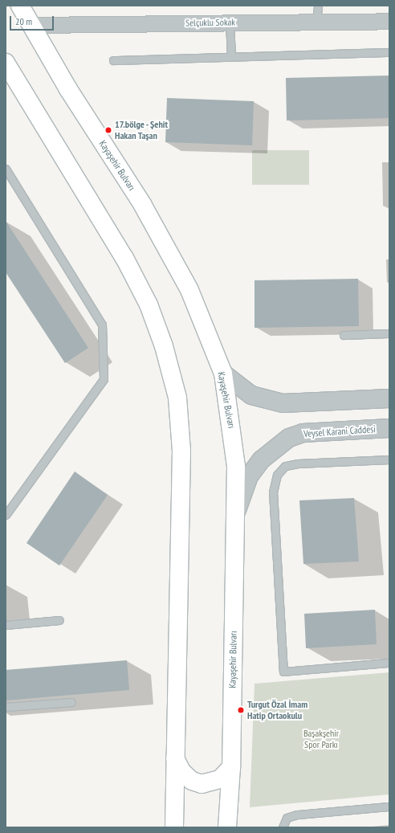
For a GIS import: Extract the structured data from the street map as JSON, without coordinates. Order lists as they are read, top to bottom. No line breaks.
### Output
{"streets":{"main road":["Kayaşehir Bulvarı"],"street":["Selçuklu Sokak","Veysel Karani Caddesi"]},"crossings":[["Selçuklu Sokak","Kayaşehir Bulvarı"],["Kayaşehir Bulvarı","Veysel Karani Caddesi"]],"parks":["Başakşehir Spor Parkı"],"places":["17.bölge - Şehit Hakan Taşan","Turgut Özal İmam Hatip Ortaokulu"],"scale_bar":"20 m"}
